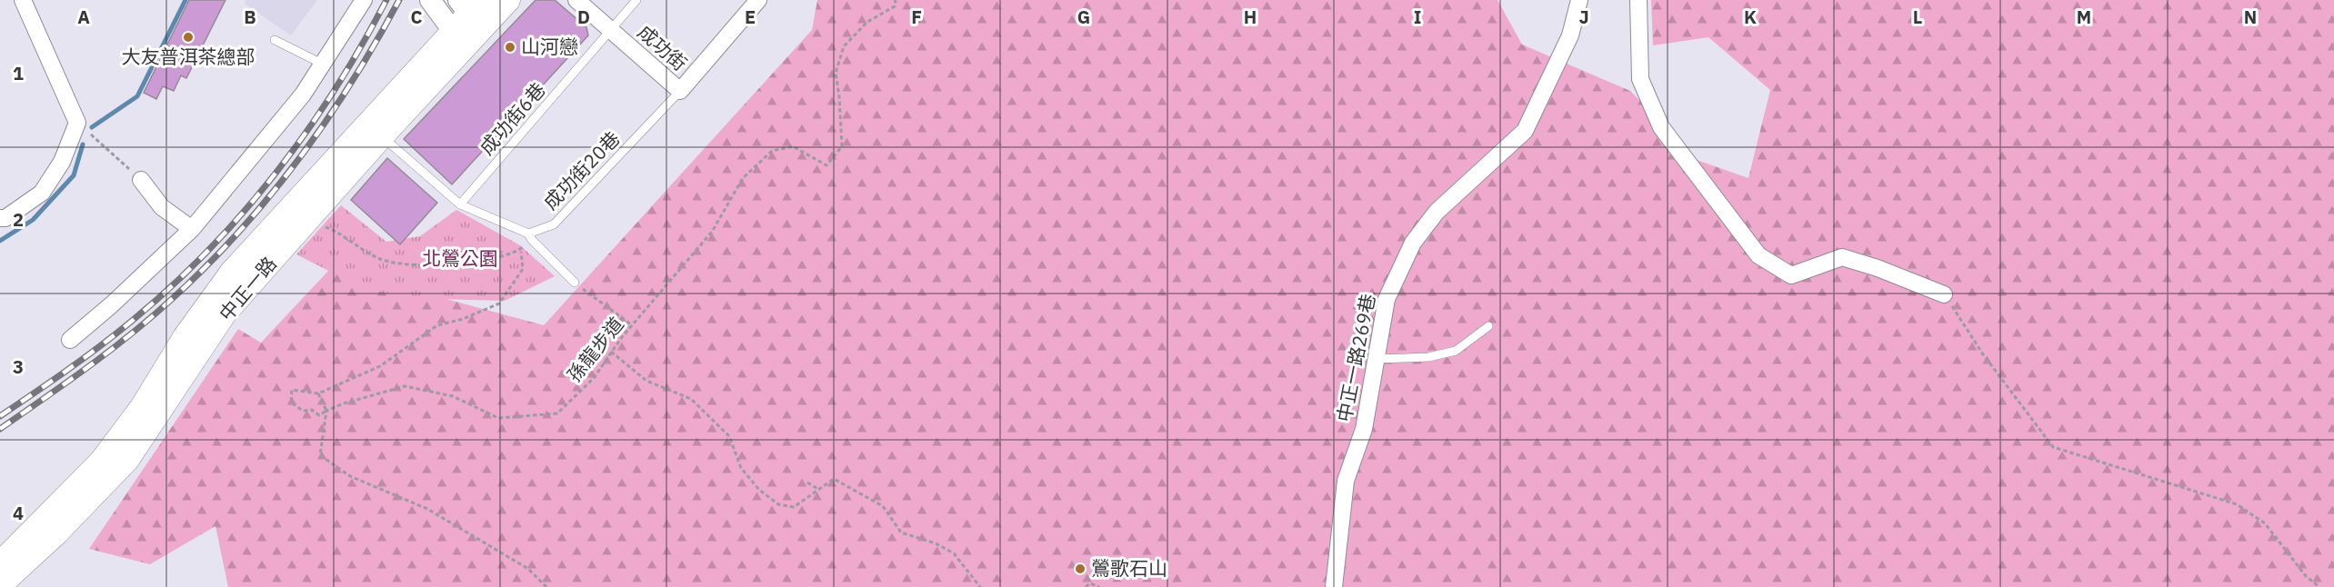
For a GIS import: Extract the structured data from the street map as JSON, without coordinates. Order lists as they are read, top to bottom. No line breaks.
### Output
{"streets":{"main road":["中正一路"],"street":["成功街","中正一路269巷"],"lane":["成功街6巷","成功街20巷"],"path":["孫龍步道"]},"crossings":[["成功街","成功街6巷"],["成功街","成功街20巷"]],"parks":["北鶯公園"],"places":["大友普洱茶總部","山河戀","鶯歌石山"],"grid":{"columns":["A","B","C","D","E","F","G","H","I","J","K","L","M","N"],"rows":["1","2","3","4"]}}
